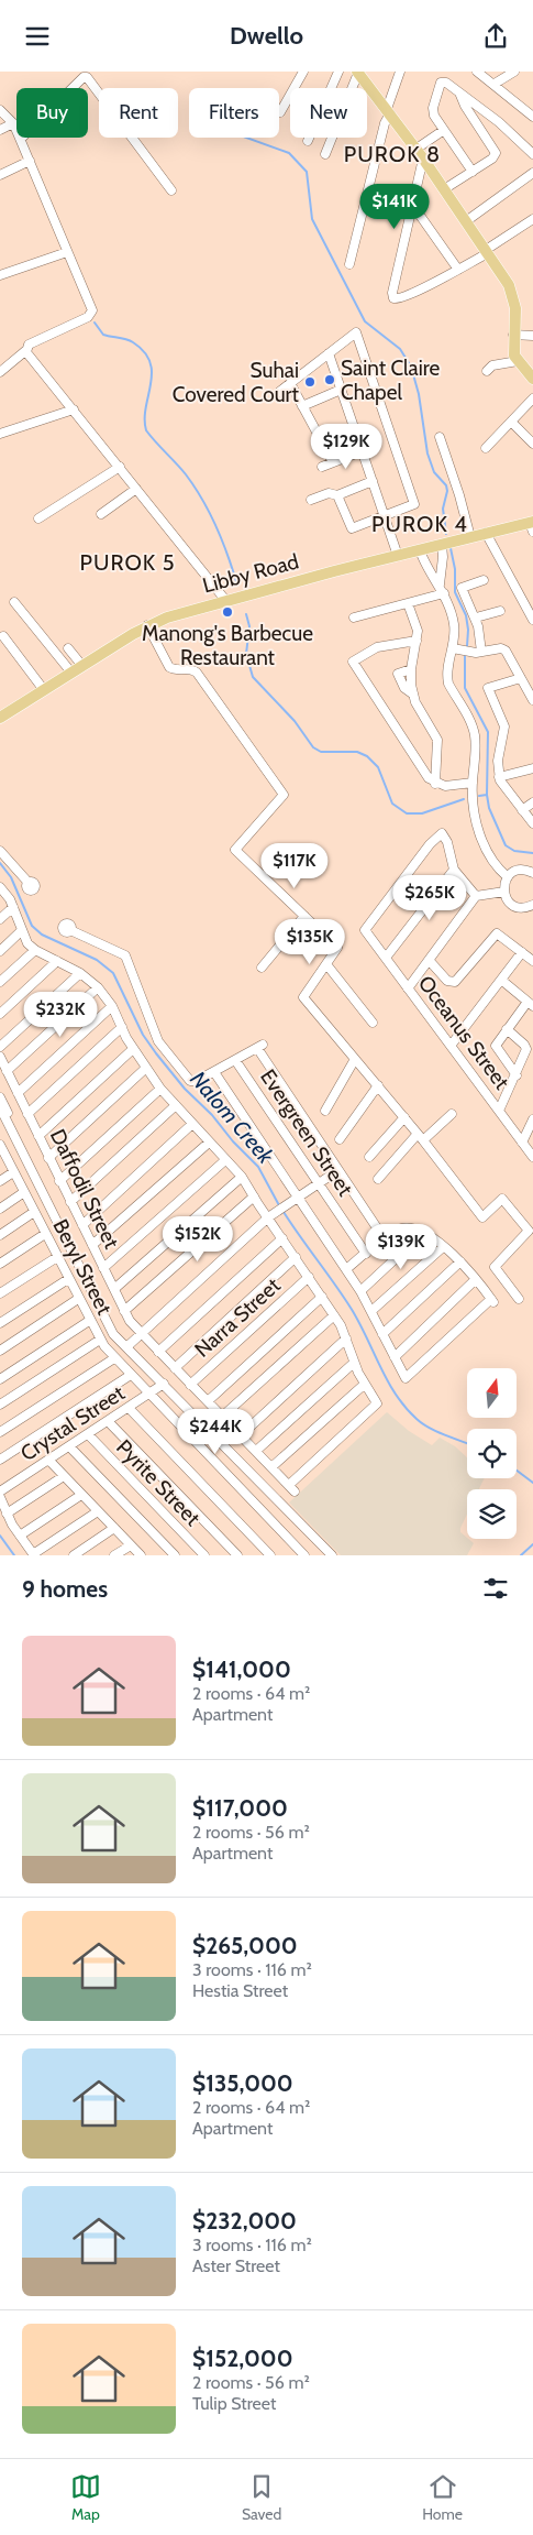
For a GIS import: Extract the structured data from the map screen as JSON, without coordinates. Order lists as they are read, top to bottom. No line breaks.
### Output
{"streets":{"main road":["Libby Road"],"street":["Oceanus Street","Evergreen Street","Daffodil Street","Beryl Street","Narra Street","Crystal Street","Pyrite Street"]},"crossings":[["Daffodil Street","Narra Street"],["Beryl Street","Crystal Street"],["Crystal Street","Pyrite Street"]],"districts":["PUROK 8","PUROK 4","PUROK 5"],"water":["Nalom Creek"],"places":["Saint Claire Chapel","Suhai Covered Court","Manong's Barbecue Restaurant"],"north":"top","page":{"header":"Dwello","chip":["Buy","Rent","Filters","New"],"price":["$141K","$129K","$117K","$265K","$135K","$232K","$152K","$139K","$244K"],"heading":"9 homes","list":[{"name":"$141,000","note":"2 rooms · 64 m² · Apartment"},{"name":"$117,000","note":"2 rooms · 56 m² · Apartment"},{"name":"$265,000","note":"3 rooms · 116 m² · Hestia Street"},{"name":"$135,000","note":"2 rooms · 64 m² · Apartment"},{"name":"$232,000","note":"3 rooms · 116 m² · Aster Street"},{"name":"$152,000","note":"2 rooms · 56 m² · Tulip Street"}],"tabs":["Map","Saved","Home"]}}
